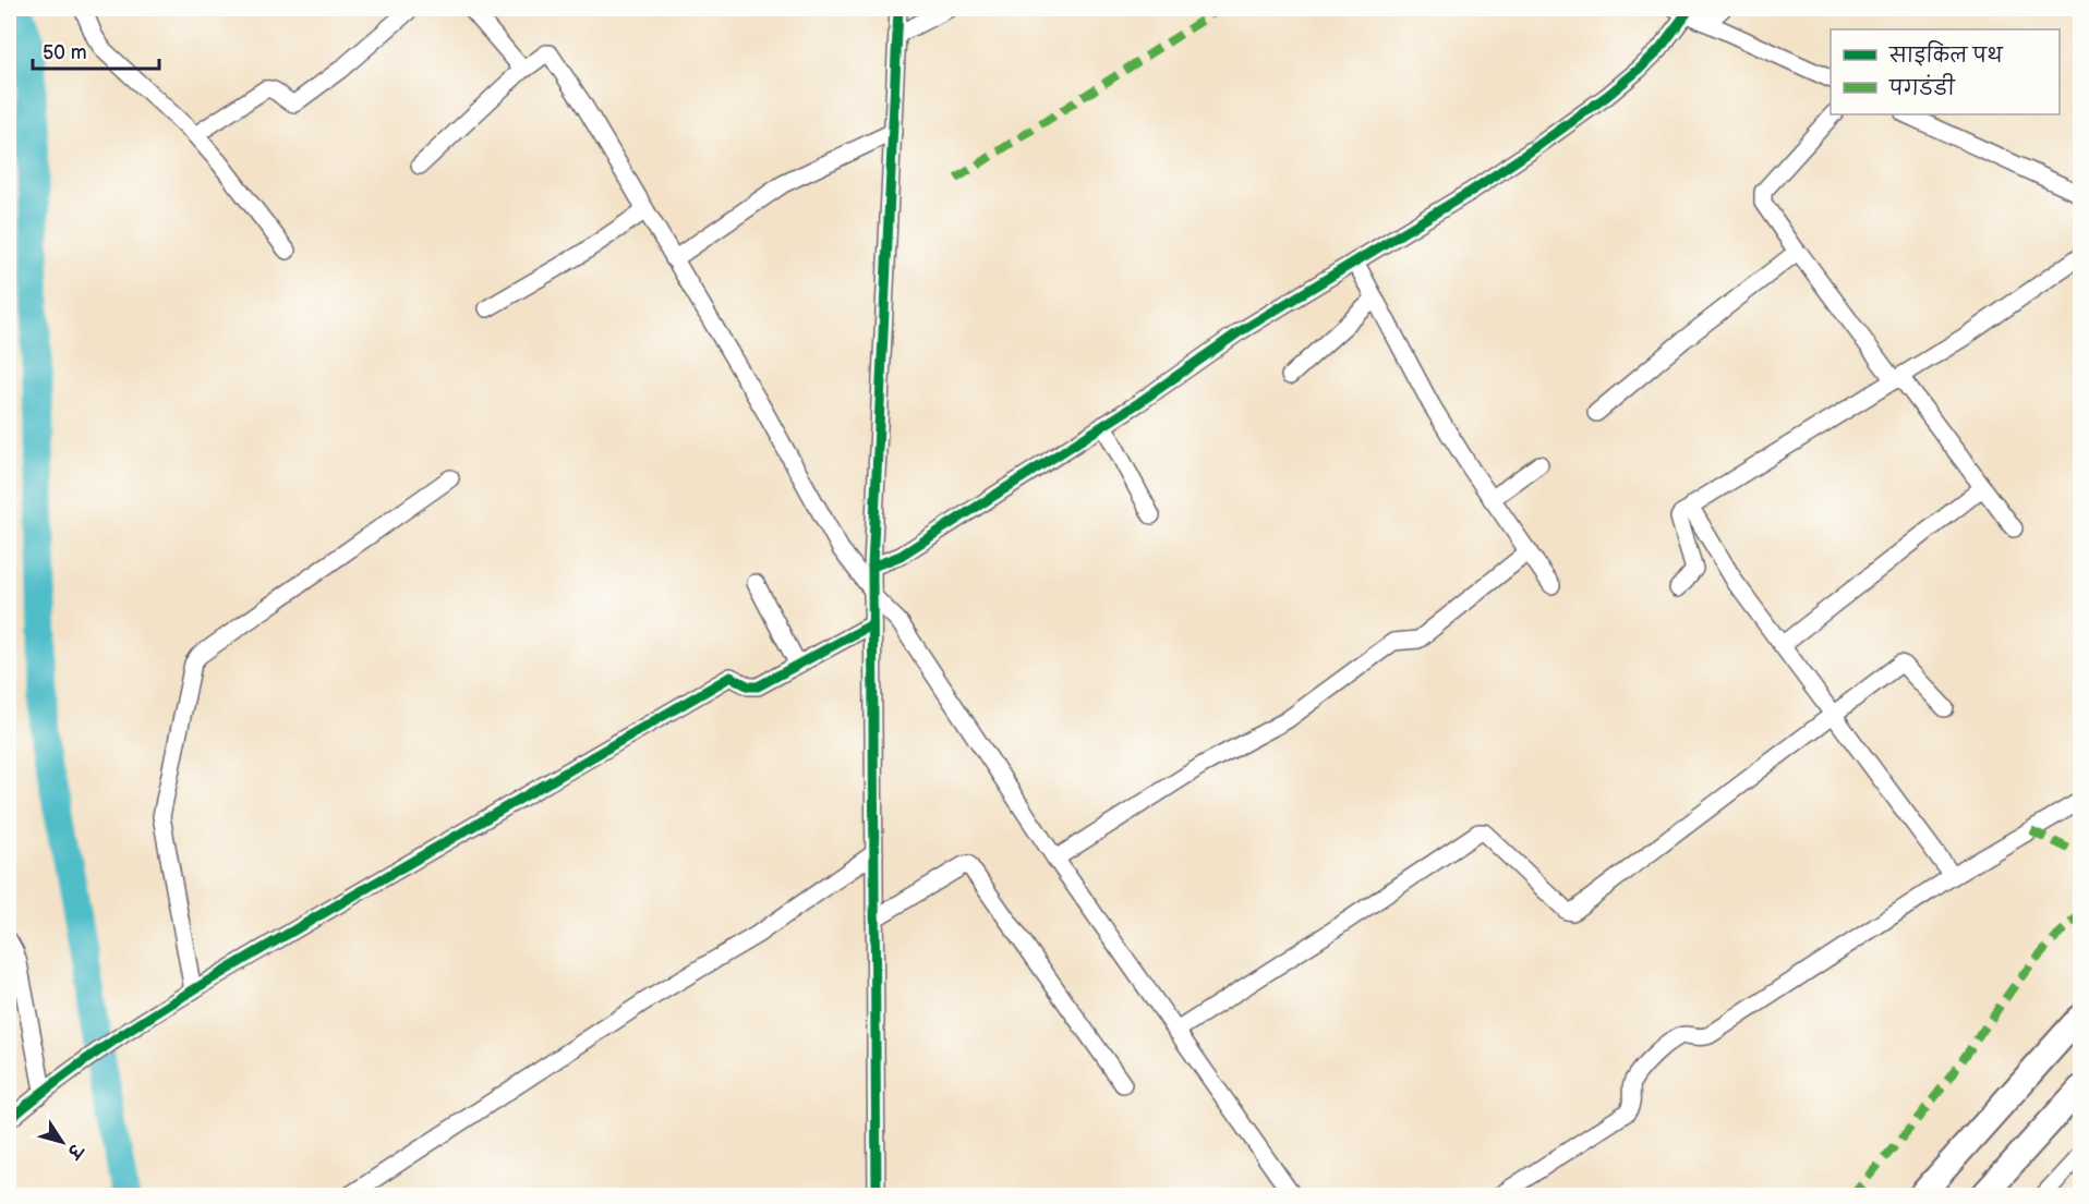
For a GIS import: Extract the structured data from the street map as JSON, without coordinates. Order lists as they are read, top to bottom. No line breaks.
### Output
{"legend":["साइकिल पथ","पगडंडी"],"scale_bar":"50 m","north":"bottom right"}
